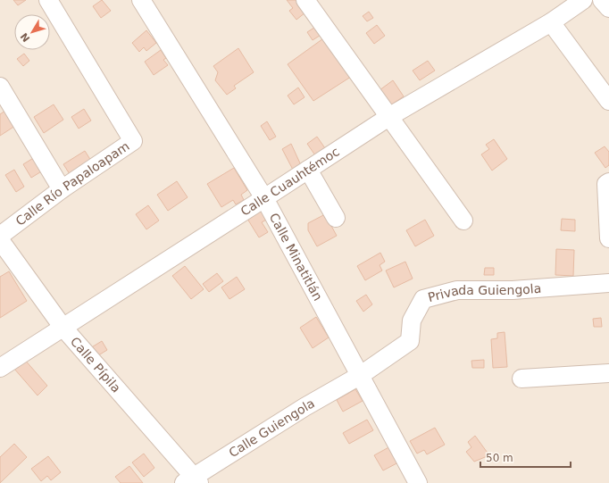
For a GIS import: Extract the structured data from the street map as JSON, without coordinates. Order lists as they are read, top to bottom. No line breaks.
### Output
{"streets":{"street":["Calle Cuauhtémoc","Calle Río Papaloapam","Calle Minatitlán","Privada Guiengola","Calle Pípila","Calle Guiengola"]},"crossings":[["Calle Cuauhtémoc","Calle Minatitlán"],["Calle Cuauhtémoc","Calle Pípila"],["Calle Minatitlán","Privada Guiengola"],["Calle Minatitlán","Calle Guiengola"],["Privada Guiengola","Calle Guiengola"],["Calle Pípila","Calle Guiengola"]],"scale_bar":"50 m","north":"bottom left"}
